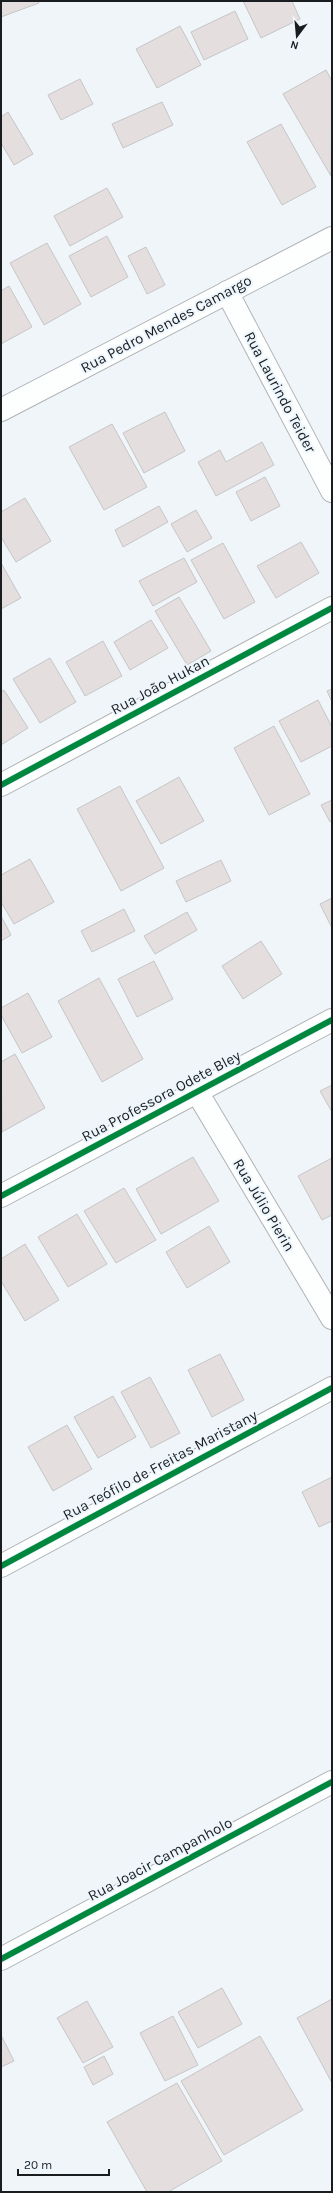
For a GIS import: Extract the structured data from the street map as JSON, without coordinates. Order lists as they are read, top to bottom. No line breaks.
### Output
{"streets":{"street":["Rua Pedro Mendes Camargo","Rua Laurindo Teider","Rua João Hukan","Rua Professora Odete Bley","Rua Júlio Pierin","Rua Teófilo de Freitas Maristany","Rua Joacir Campanholo"]},"crossings":[["Rua Pedro Mendes Camargo","Rua Laurindo Teider"],["Rua Professora Odete Bley","Rua Júlio Pierin"]],"scale_bar":"20 m","north":"bottom"}
